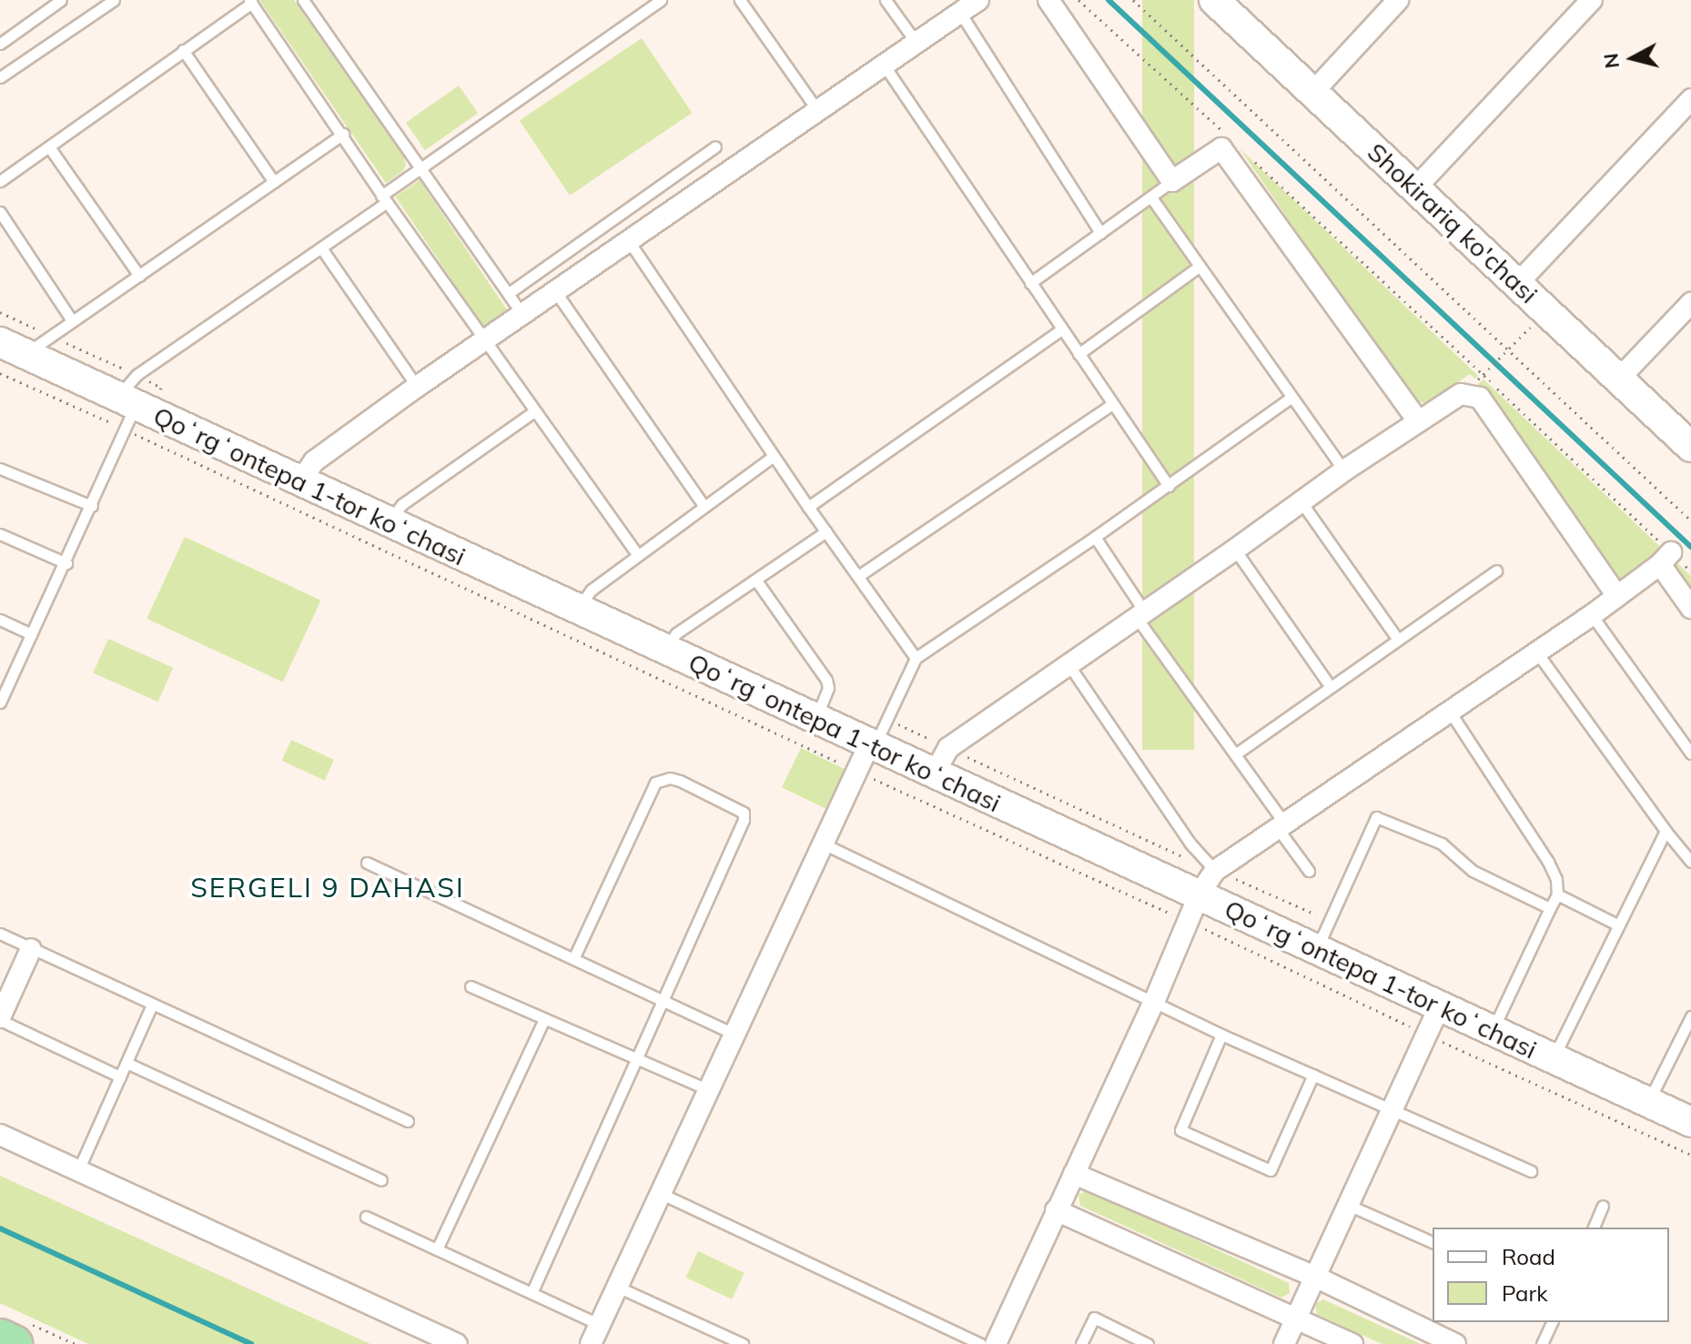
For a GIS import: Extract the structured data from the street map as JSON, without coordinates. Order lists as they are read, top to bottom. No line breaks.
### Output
{"streets":{"street":["Shokirariq ko'chasi","Qoʻrgʻontepa 1-tor koʻchasi"]},"districts":["SERGELI 9 DAHASI"],"legend":["Road","Park"],"north":"left"}
